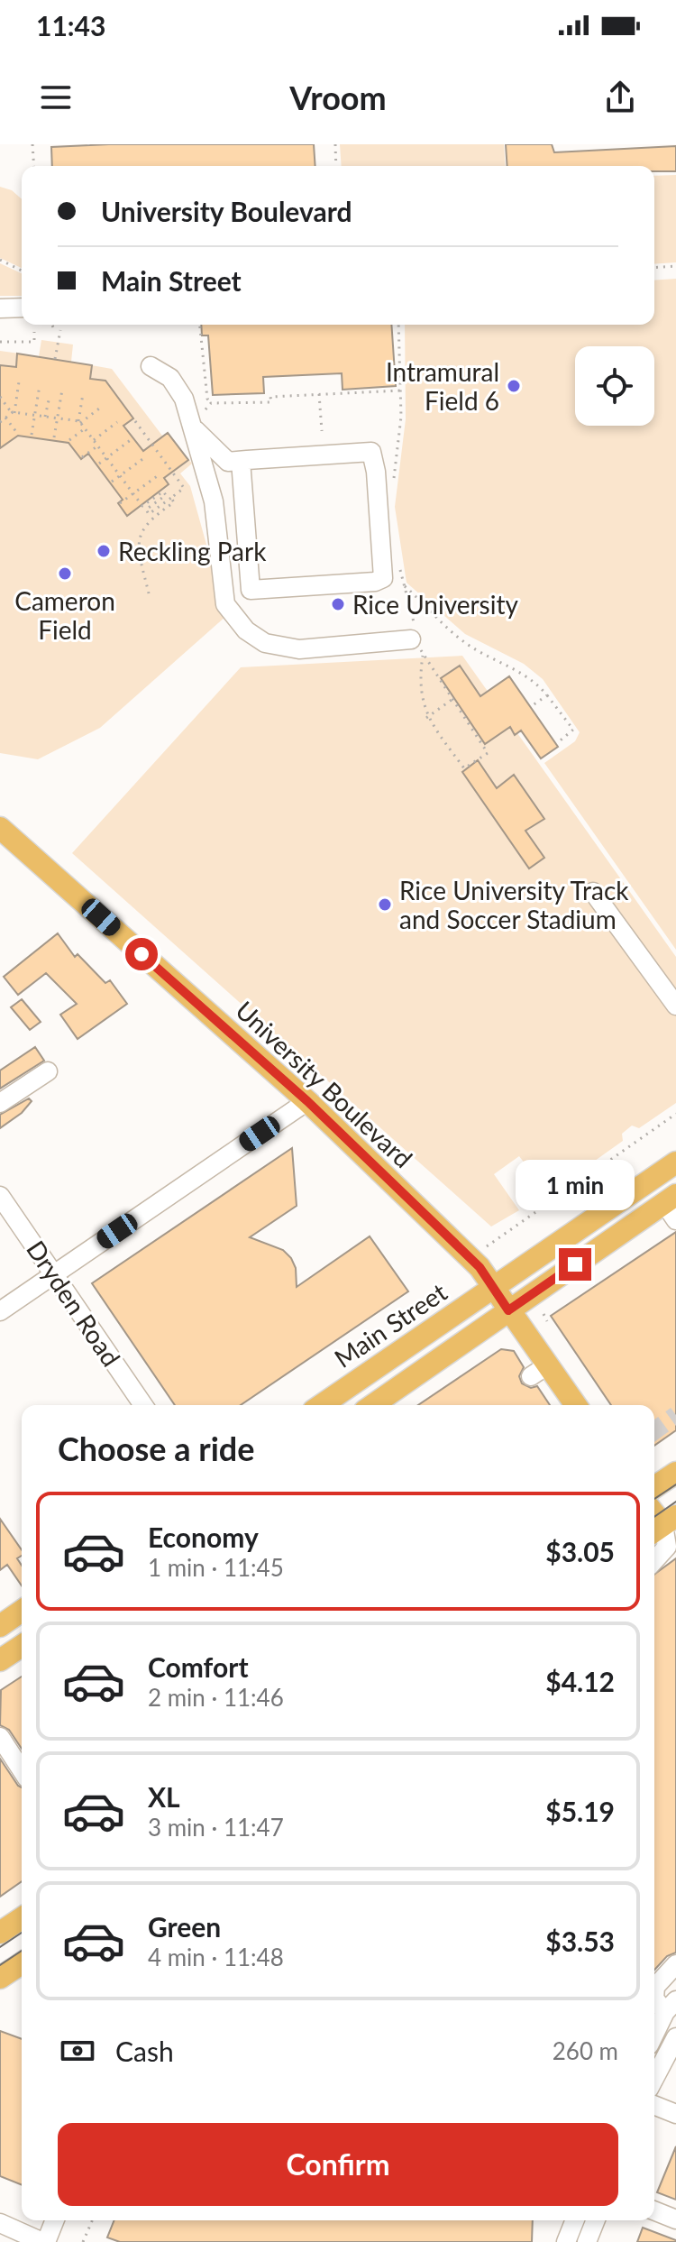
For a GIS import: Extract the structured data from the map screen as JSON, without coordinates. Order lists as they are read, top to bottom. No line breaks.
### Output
{"streets":{"main road":["University Boulevard","Main Street"],"street":["Dryden Road"]},"crossings":[["University Boulevard","Main Street"]],"places":["Intramural Field 6","Reckling Park","Cameron Field","Rice University","Rice University Track and Soccer Stadium"],"page":{"status":"11:43","header":"Vroom","banner":["University Boulevard","Main Street"],"bubble":"1 min","heading":"Choose a ride","list":[{"name":"Economy","note":"1 min · 11:45","value":"$3.05"},{"name":"Comfort","note":"2 min · 11:46","value":"$4.12"},{"name":"XL","note":"3 min · 11:47","value":"$5.19"},{"name":"Green","note":"4 min · 11:48","value":"$3.53"}],"pay":["Cash","260 m"],"buttons":"Confirm"}}
